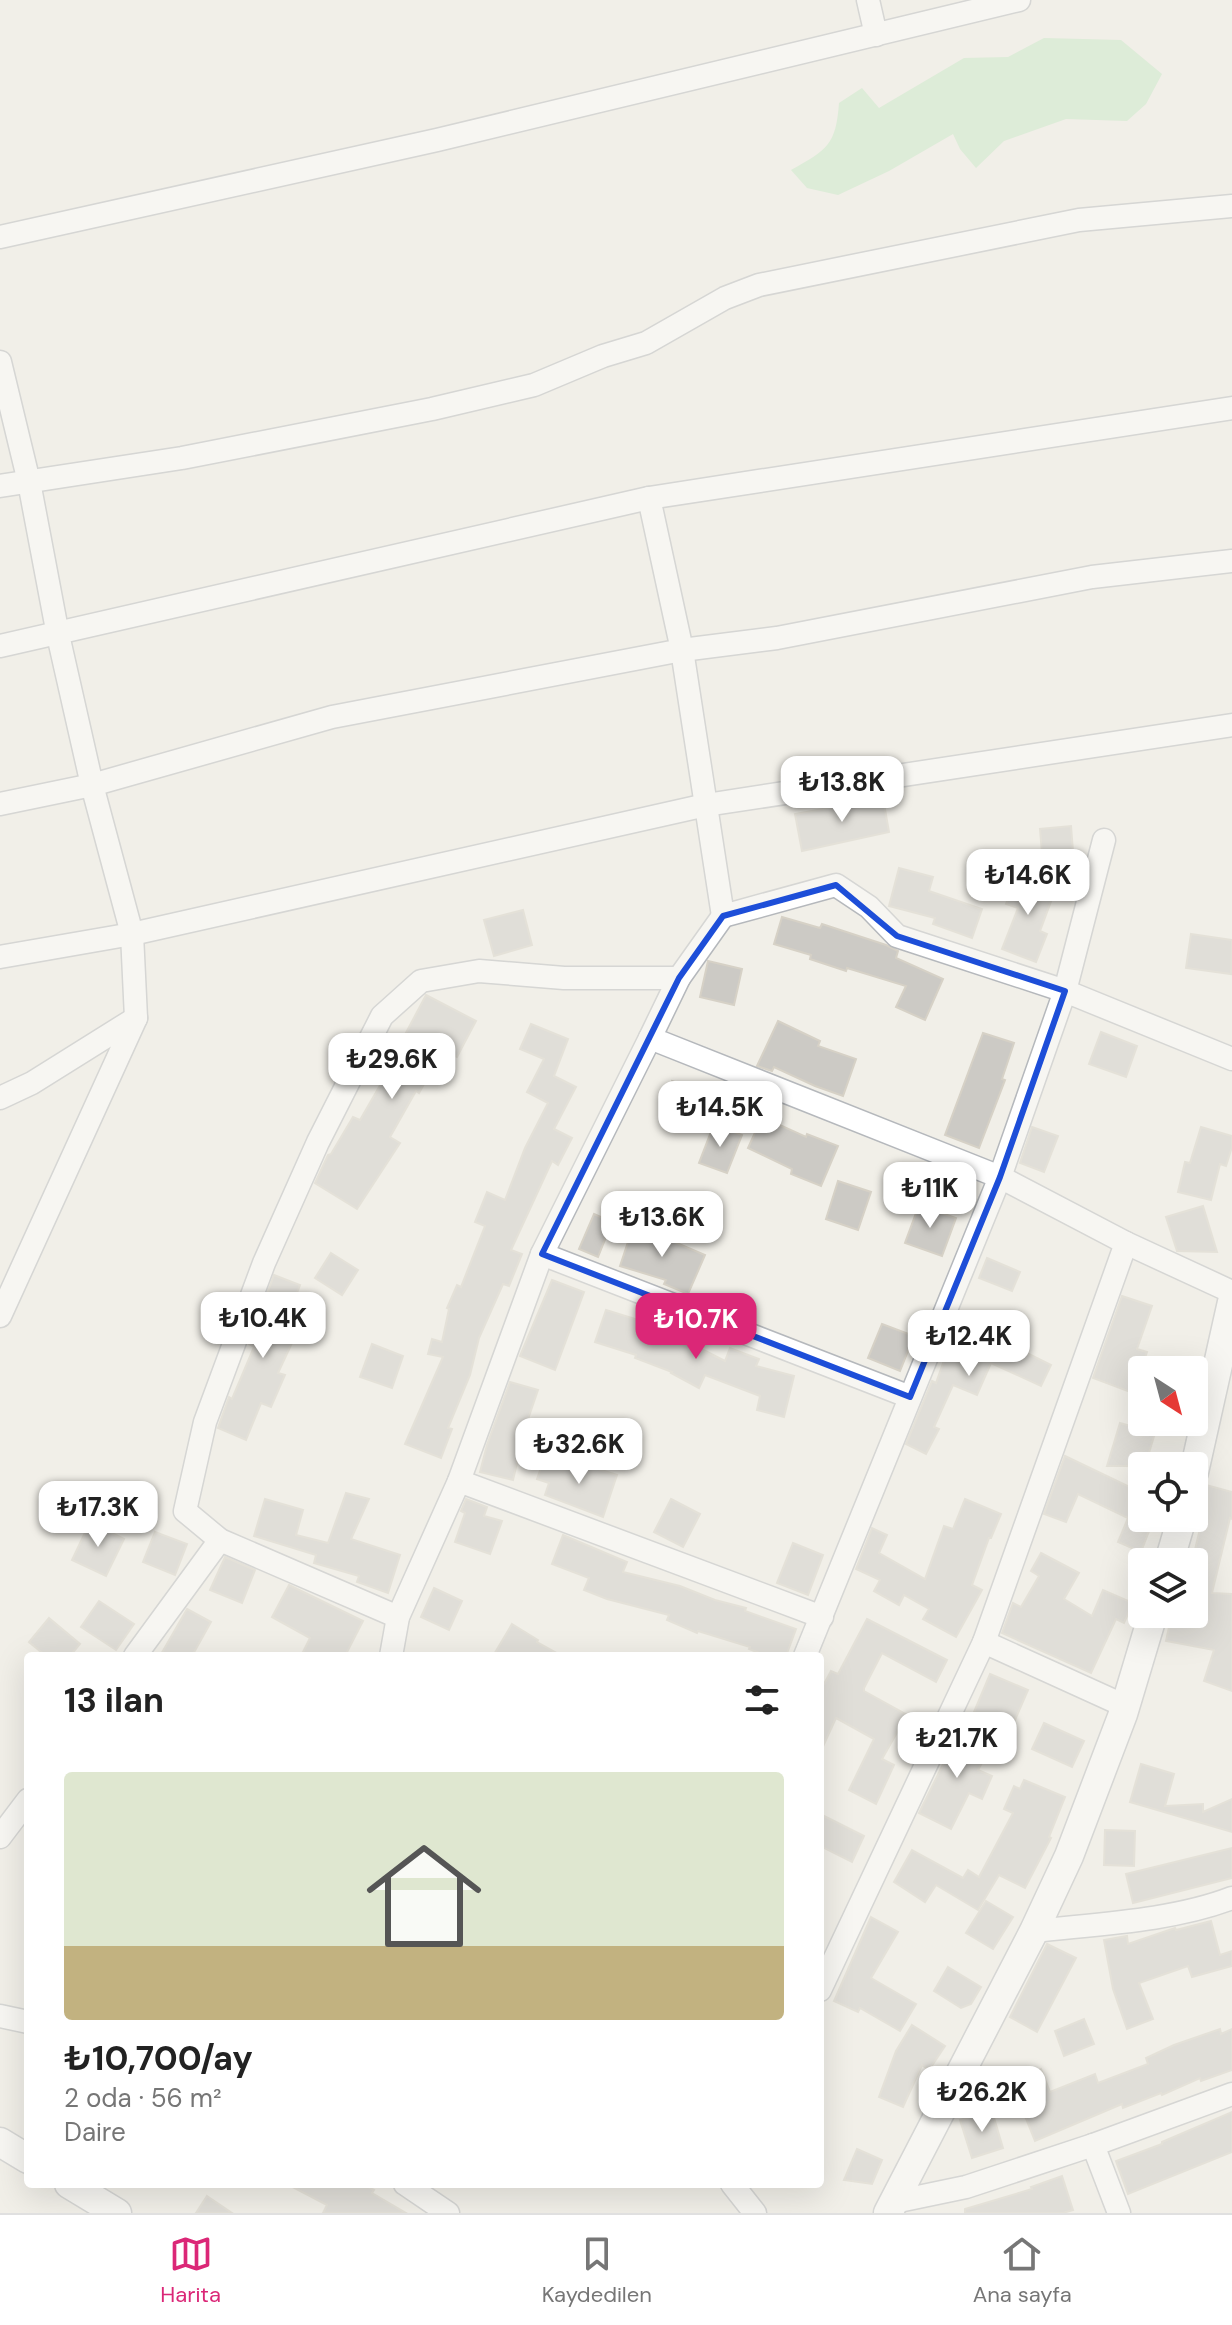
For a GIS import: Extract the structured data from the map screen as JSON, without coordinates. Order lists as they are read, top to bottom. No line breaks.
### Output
{"north":"bottom right","page":{"price":["₺13.8K","₺14.6K","₺29.6K","₺14.5K","₺11K","₺13.6K","₺10.4K","₺10.7K","₺12.4K","₺32.6K","₺17.3K","₺21.7K","₺26.2K"],"heading":"13 ilan","list":[{"name":"₺10,700/ay","note":"2 oda · 56 m² · Daire"}],"tabs":["Harita","Kaydedilen","Ana sayfa"]}}
